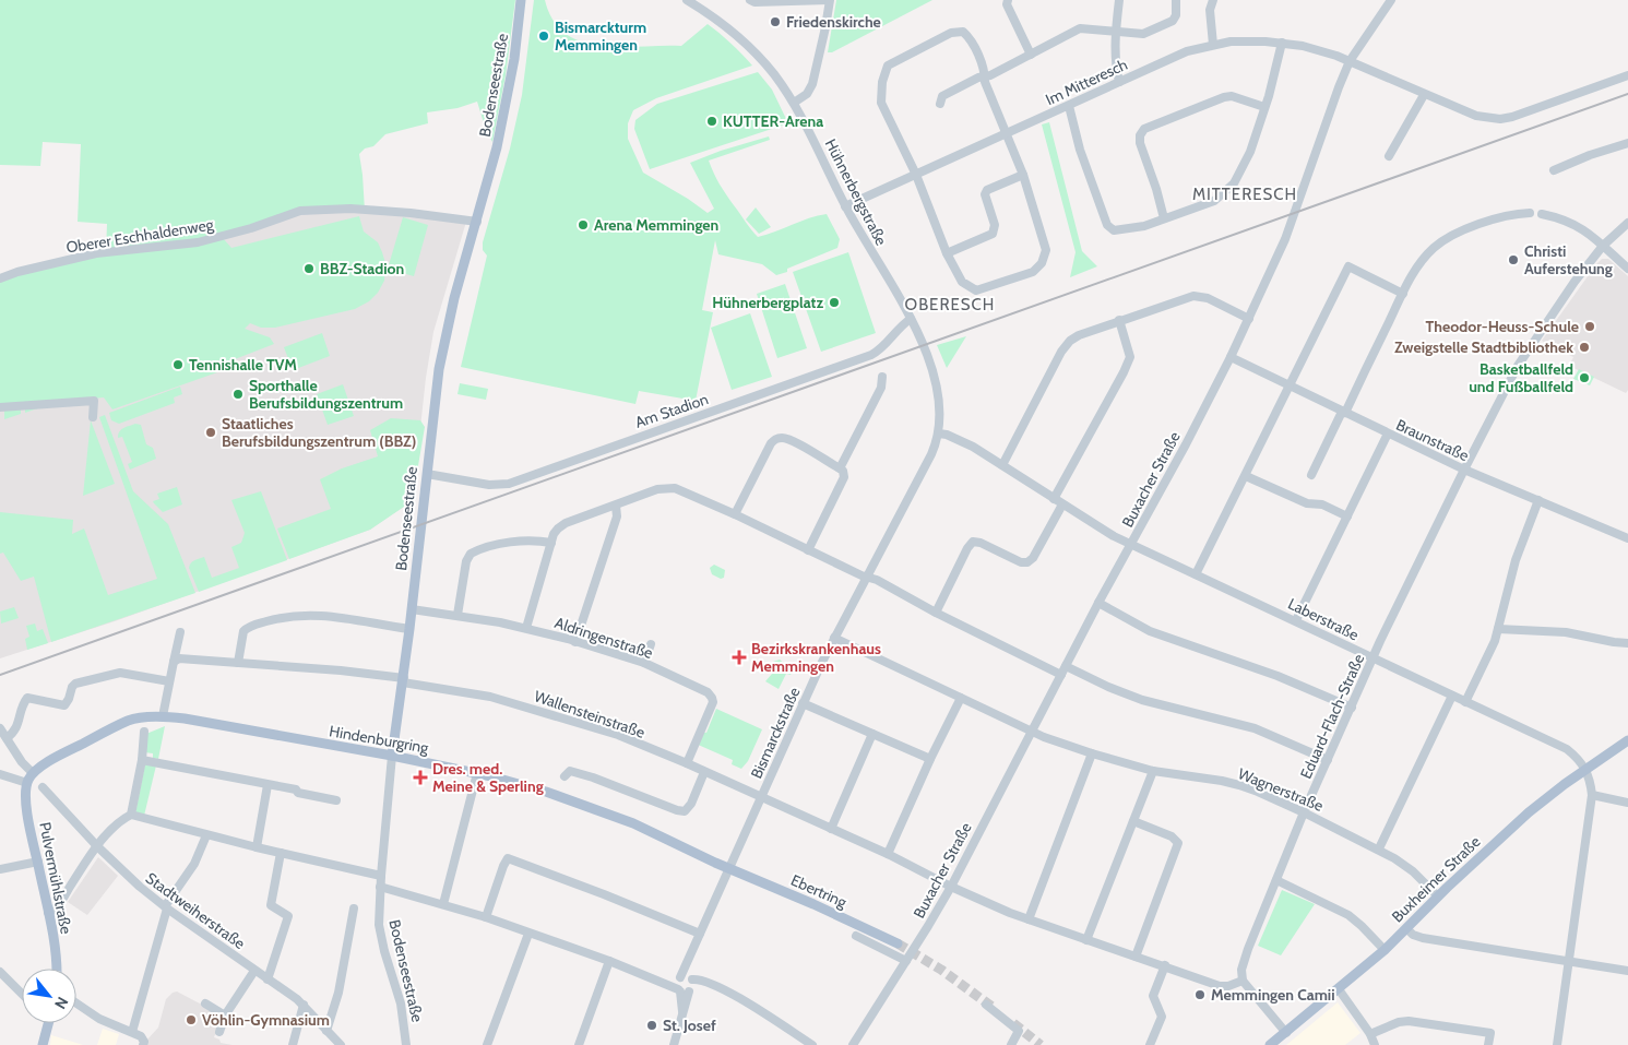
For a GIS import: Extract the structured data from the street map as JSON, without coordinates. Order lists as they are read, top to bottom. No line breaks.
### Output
{"streets":{"main road":["Bodenseestraße","Hindenburgring","Pulvermühlstraße","Buxheimer Straße","Ebertring"],"street":["Im Mitteresch","Hühnerbergstraße","Oberer Eschhaldenweg","Am Stadion","Braunstraße","Buxacher Straße","Laberstraße","Aldringenstraße","Wallensteinstraße","Eduard-Flach-Straße","Bismarckstraße","Wagnerstraße","Stadtweiherstraße"]},"crossings":[["Im Mitteresch","Hühnerbergstraße"],["Im Mitteresch","Buxacher Straße"],["Bodenseestraße","Oberer Eschhaldenweg"],["Bodenseestraße","Am Stadion"],["Bodenseestraße","Aldringenstraße"],["Bodenseestraße","Wallensteinstraße"],["Bodenseestraße","Hindenburgring"],["Hühnerbergstraße","Am Stadion"],["Hühnerbergstraße","Laberstraße"],["Hühnerbergstraße","Bismarckstraße"],["Braunstraße","Buxacher Straße"],["Braunstraße","Eduard-Flach-Straße"],["Buxacher Straße","Laberstraße"],["Buxacher Straße","Wallensteinstraße"],["Buxacher Straße","Wagnerstraße"],["Laberstraße","Eduard-Flach-Straße"],["Laberstraße","Bismarckstraße"],["Laberstraße","Buxheimer Straße"],["Aldringenstraße","Wallensteinstraße"],["Wallensteinstraße","Eduard-Flach-Straße"],["Wallensteinstraße","Bismarckstraße"],["Eduard-Flach-Straße","Wagnerstraße"],["Bismarckstraße","Hindenburgring"],["Bismarckstraße","Wagnerstraße"],["Bismarckstraße","Ebertring"],["Hindenburgring","Pulvermühlstraße"],["Hindenburgring","Ebertring"],["Wagnerstraße","Buxheimer Straße"]],"districts":["MITTERESCH","OBERESCH"],"places":{"other":["Friedenskirche","Bismarckturm Memmingen","KUTTER-Arena","Arena Memmingen","Christi Auferstehung","BBZ-Stadion","Hühnerbergplatz","Theodor-Heuss-Schule","Zweigstelle Stadtbibliothek","Tennishalle TVM","Basketballfeld und Fußballfeld","Sporthalle Berufsbildungszentrum","Staatliches Berufsbildungszentrum (BBZ)","Memmingen Camii","Vöhlin-Gymnasium","St. Josef"],"health":["Bezirkskrankenhaus Memmingen","Dres. med. Meine & Sperling"]},"north":"bottom right"}
